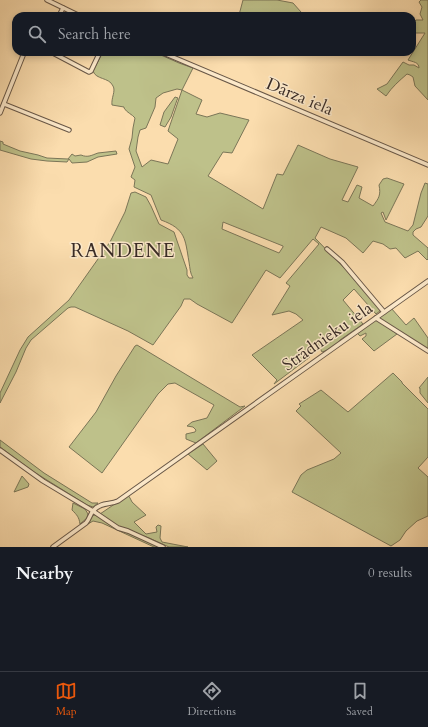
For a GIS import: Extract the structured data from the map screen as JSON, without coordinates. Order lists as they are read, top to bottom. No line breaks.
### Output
{"streets":{"street":["Dārza iela","Strādnieku iela"]},"districts":["RANDENE"],"page":{"search":"Search here","heading":["Nearby","0 results"],"nav":["Map","Directions","Saved"]}}
